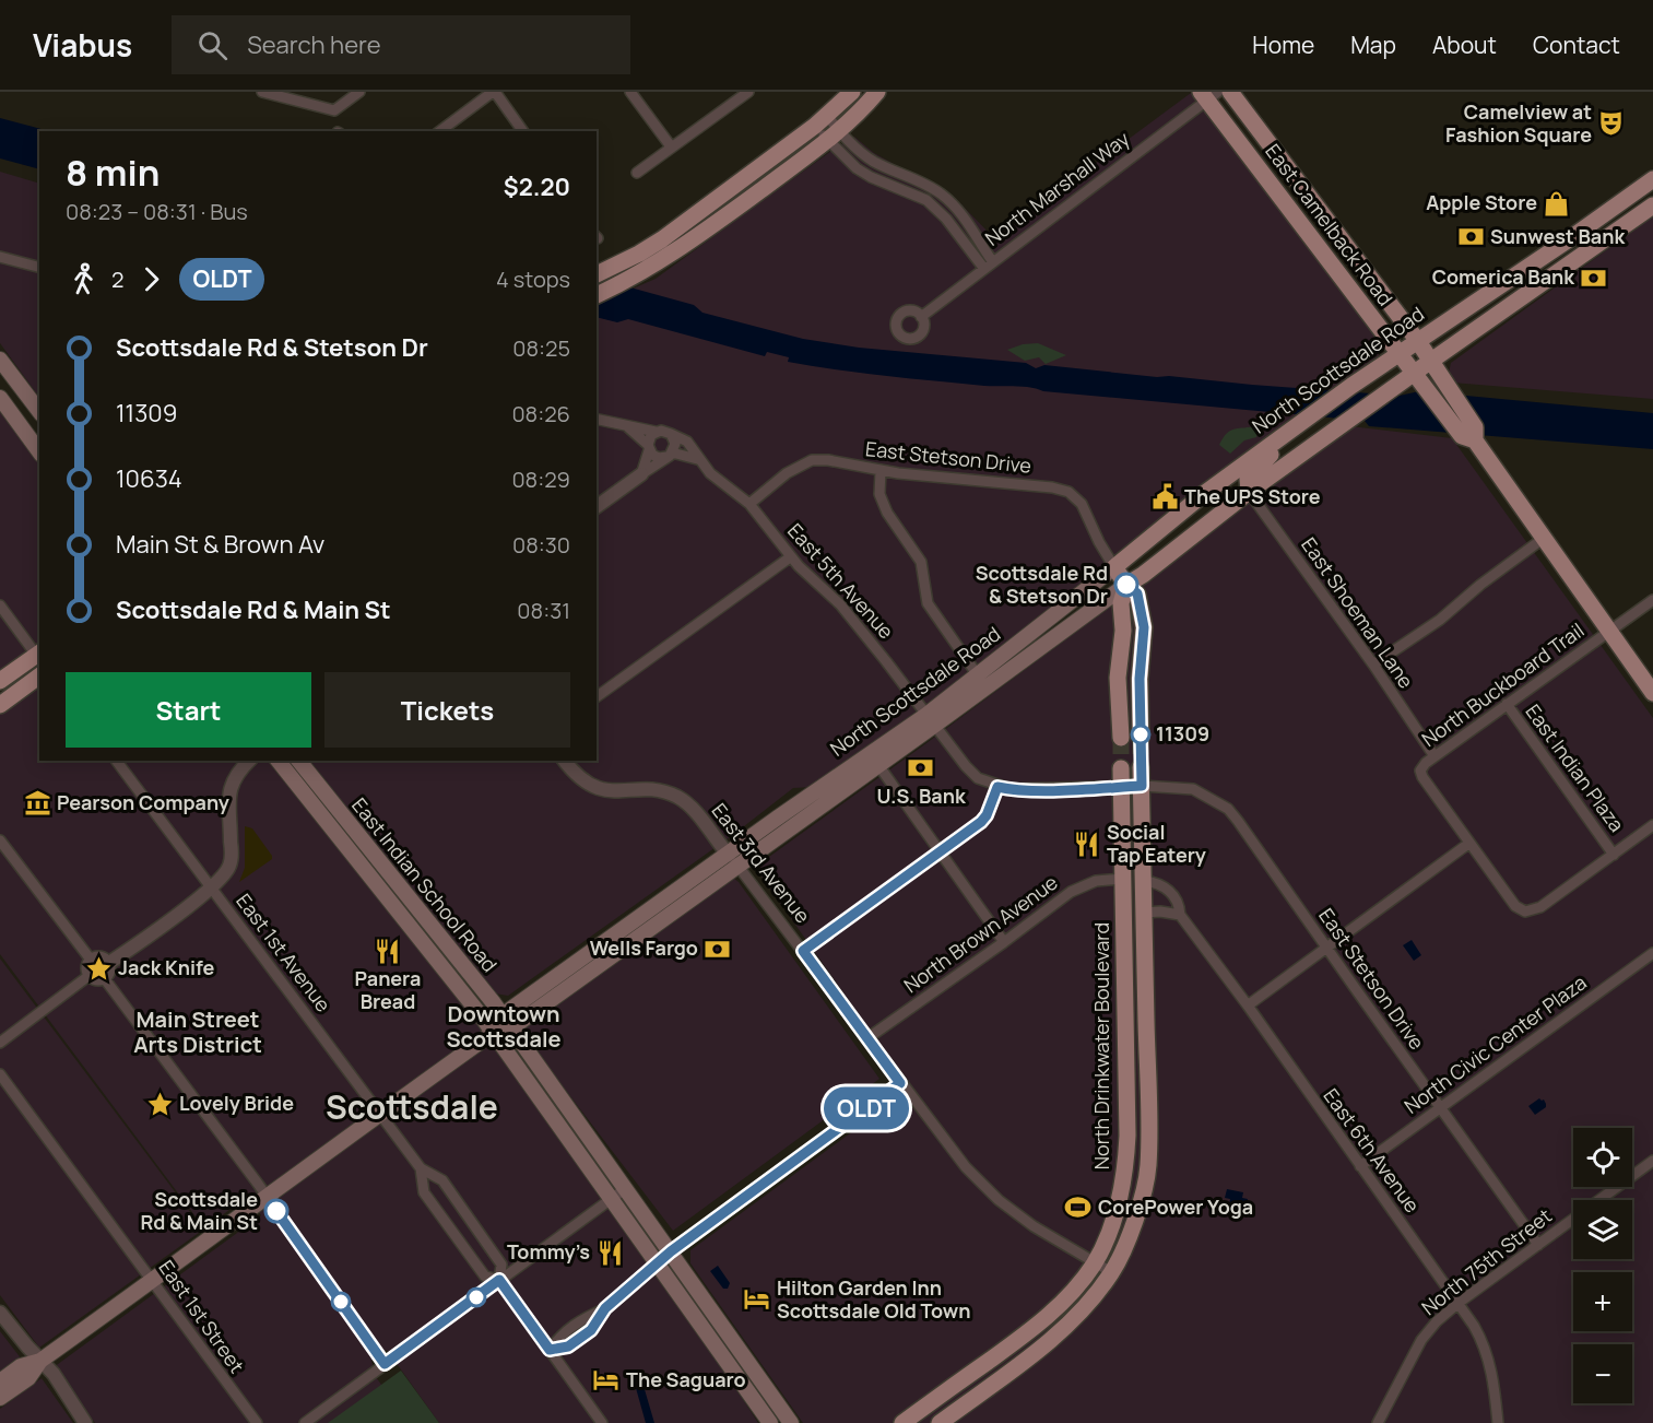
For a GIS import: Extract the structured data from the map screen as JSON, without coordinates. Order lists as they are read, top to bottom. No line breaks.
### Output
{"streets":{"main road":["East Camelback Road","North Scottsdale Road","East Indian School Road","North Drinkwater Boulevard"],"street":["North Marshall Way","East Stetson Drive","East 5th Avenue","East Shoeman Lane","North Buckboard Trail","East Indian Plaza","East 3rd Avenue","North Brown Avenue","East 1st Avenue","North Civic Center Plaza","East 6th Avenue","North 75th Street","East 1st Street"]},"crossings":[["North Marshall Way","East Camelback Road"],["East Camelback Road","North Scottsdale Road"],["East Camelback Road","North Buckboard Trail"],["North Scottsdale Road","East Stetson Drive"],["North Scottsdale Road","East 5th Avenue"],["North Scottsdale Road","East Shoeman Lane"],["North Scottsdale Road","East 3rd Avenue"],["North Scottsdale Road","East Indian School Road"],["North Scottsdale Road","East 1st Avenue"],["North Scottsdale Road","East 1st Street"],["East Stetson Drive","East 5th Avenue"],["East Stetson Drive","North Civic Center Plaza"],["East Stetson Drive","North Drinkwater Boulevard"],["East Stetson Drive","North 75th Street"],["East 5th Avenue","North Drinkwater Boulevard"],["East Shoeman Lane","North Buckboard Trail"],["North Buckboard Trail","East Indian Plaza"],["East 3rd Avenue","North Brown Avenue"],["East 3rd Avenue","North Drinkwater Boulevard"],["North Brown Avenue","North Drinkwater Boulevard"],["North Civic Center Plaza","East 6th Avenue"],["East 6th Avenue","North 75th Street"]],"districts":["Downtown Scottsdale","Main Street Arts District","Scottsdale"],"places":{"theatre":["Camelview at Fashion Square"],"shop":["Apple Store"],"bank":["Sunwest Bank","Comerica Bank","U.S. Bank","Wells Fargo"],"public building":["The UPS Store"],"other":["Scottsdale Rd & Stetson Dr","11309","Scottsdale Rd & Main St"],"museum":["Pearson Company"],"restaurant":["Social Tap Eatery","Panera Bread","Tommy’s"],"place":["Jack Knife","Lovely Bride"],"sports":["CorePower Yoga"],"hotel":["Hilton Garden Inn Scottsdale Old Town","The Saguaro"]},"lines":["bus line OLDT"],"page":{"header":"Viabus","search":"Search here","nav":["Home","Map","About","Contact"],"on_map":"OLDT","heading":["8 min","08:23 – 08:31 · Bus","$2.20"],"legs":["2","OLDT","4 stops"],"list":[{"name":"Scottsdale Rd & Stetson Dr","value":"08:25"},{"name":"11309","value":"08:26"},{"name":"10634","value":"08:29"},{"name":"Main St & Brown Av","value":"08:30"},{"name":"Scottsdale Rd & Main St","value":"08:31"}],"buttons":["Start","Tickets"],"map_buttons":["+","−"]}}
